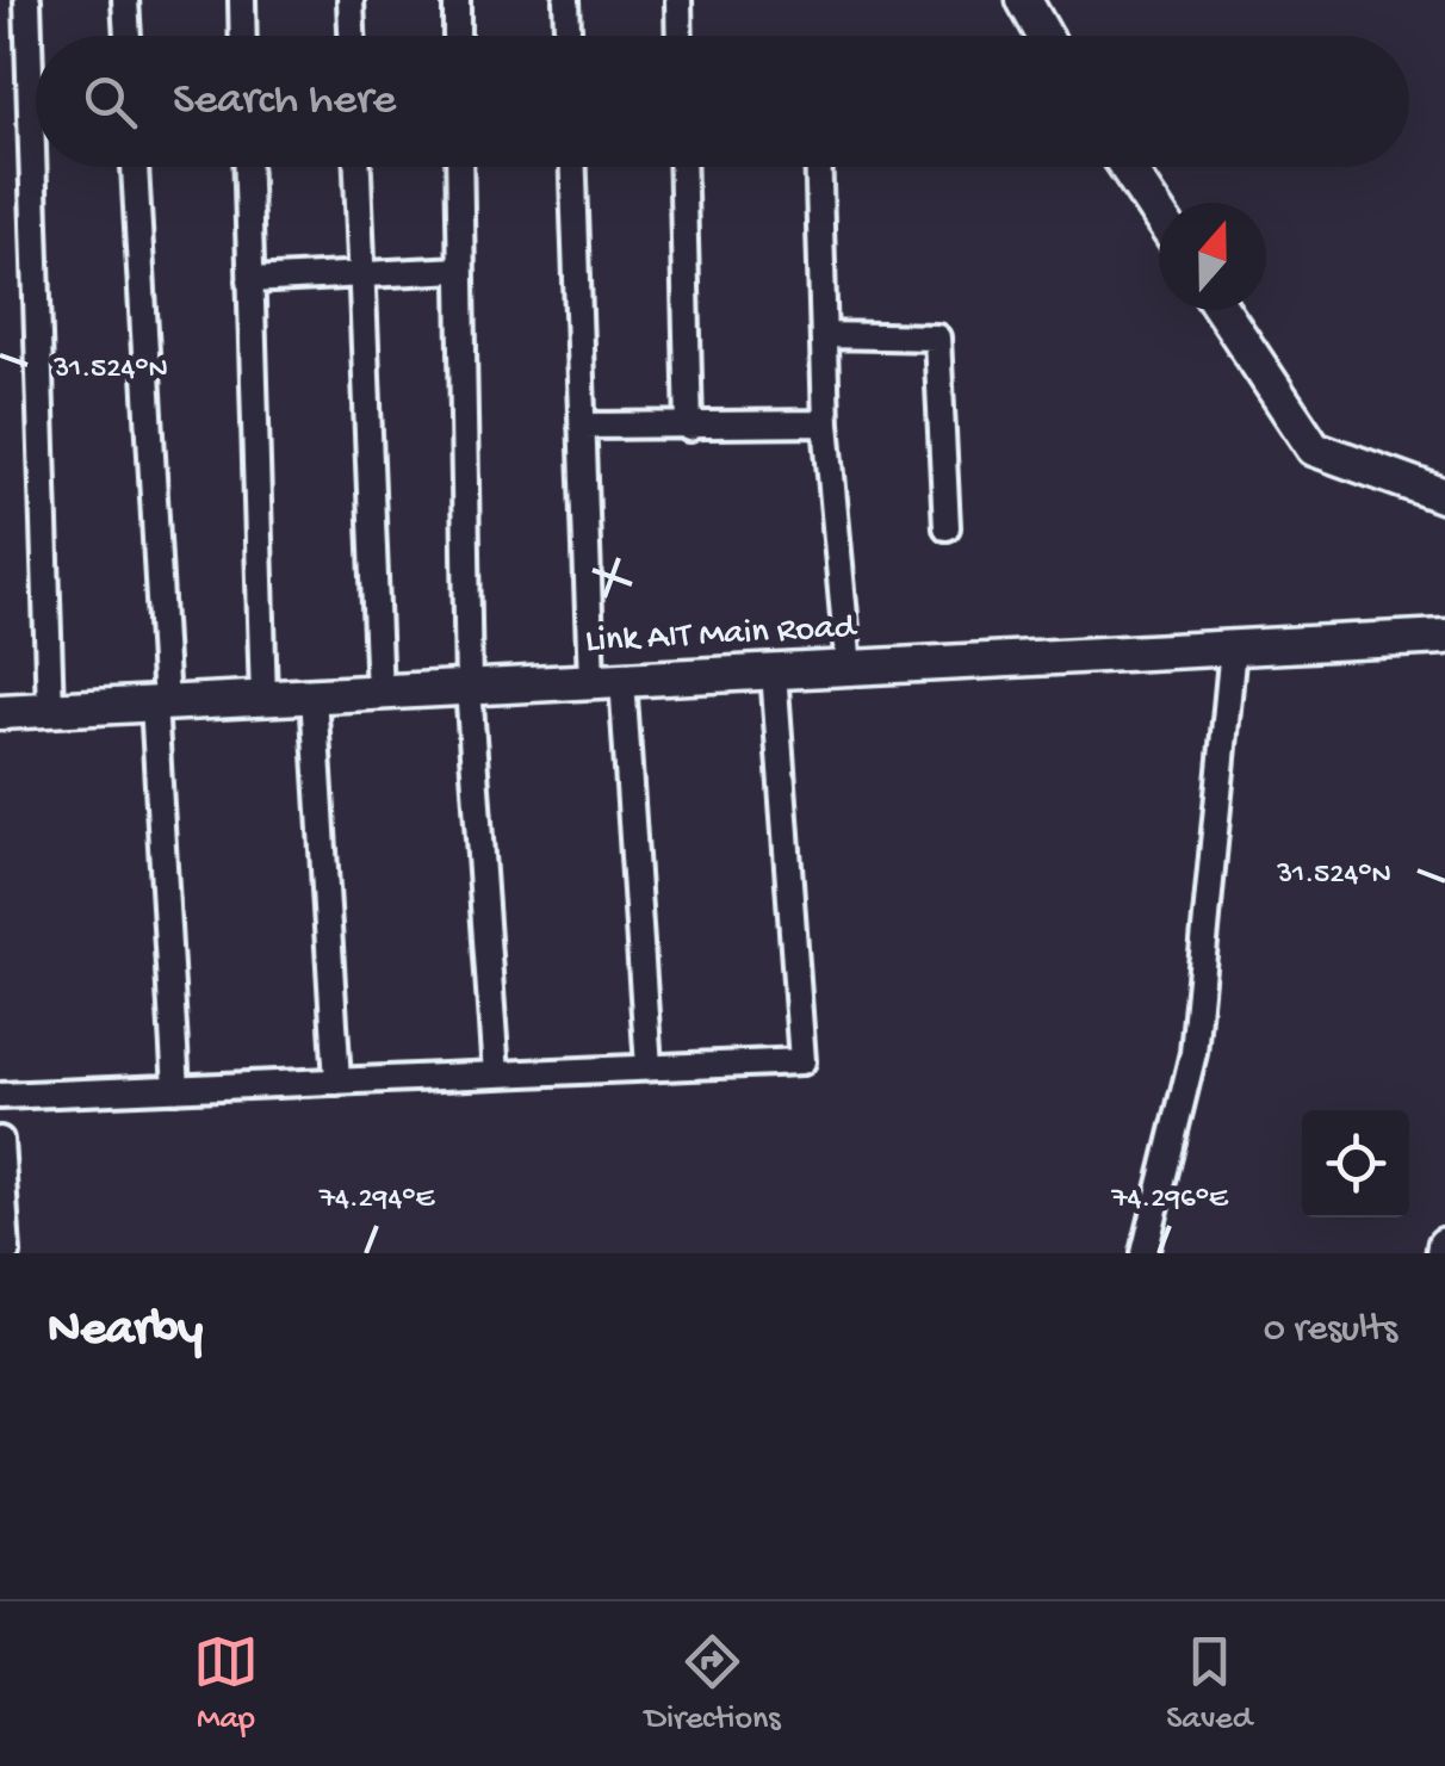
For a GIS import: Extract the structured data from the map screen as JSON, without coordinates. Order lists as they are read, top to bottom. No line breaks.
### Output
{"streets":{"street":["Link AIT Main Road"]},"north":"top","page":{"search":"Search here","heading":["Nearby","0 results"],"nav":["Map","Directions","Saved"]},"coordinates":["31.524°N","74.294°E","74.296°E"]}
